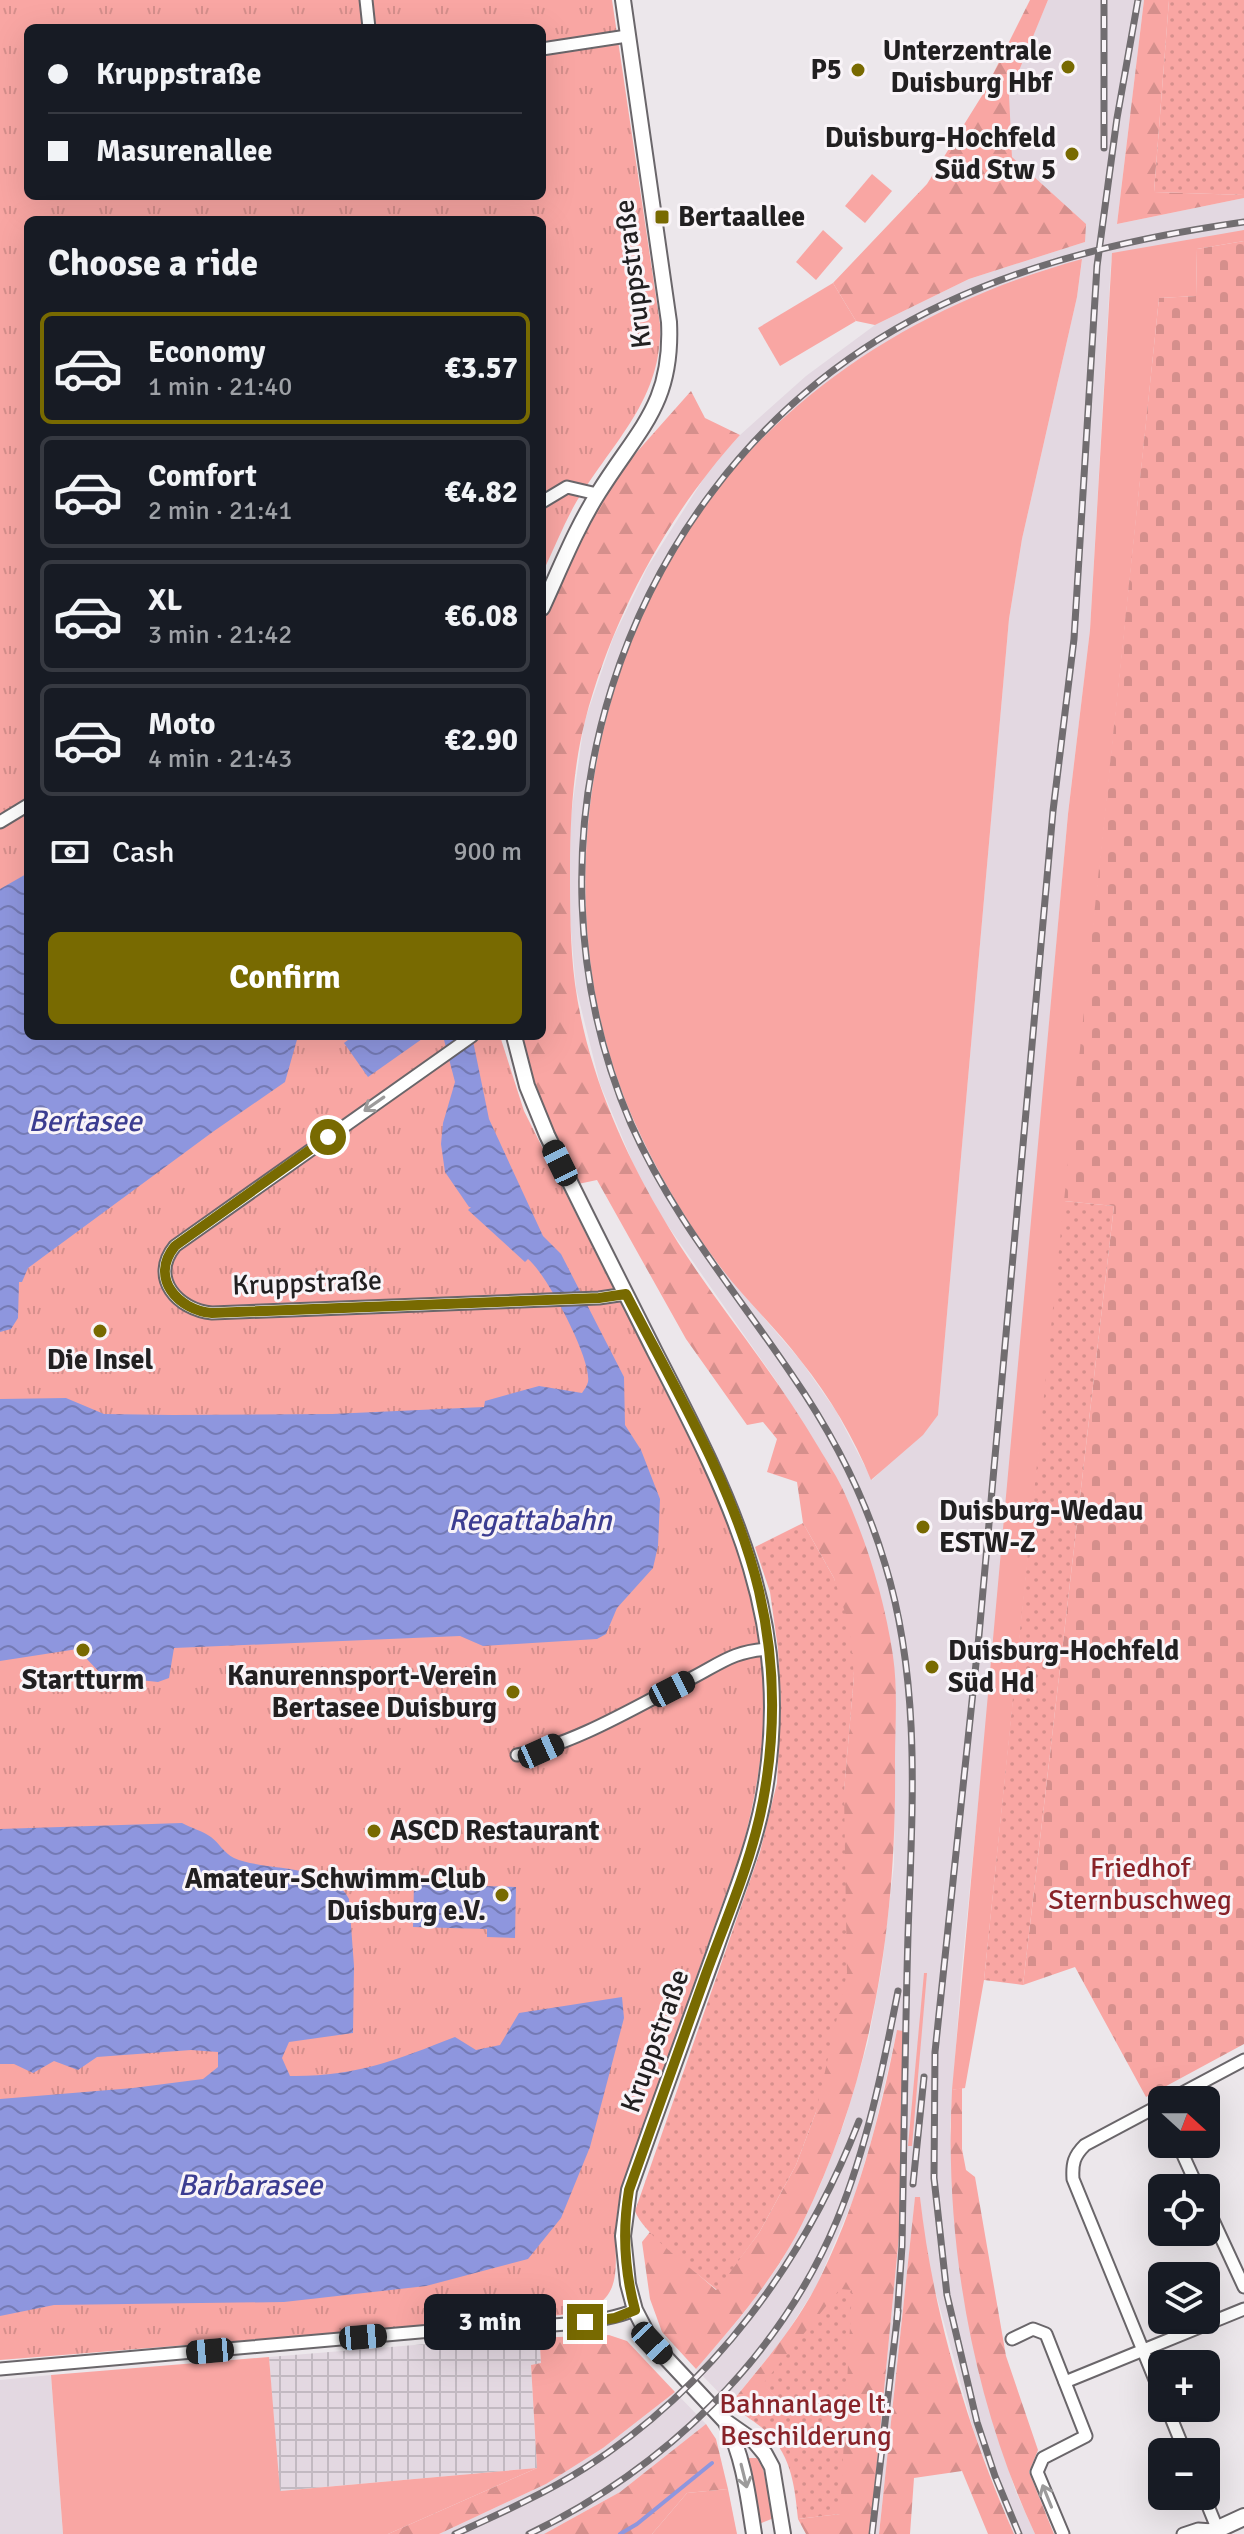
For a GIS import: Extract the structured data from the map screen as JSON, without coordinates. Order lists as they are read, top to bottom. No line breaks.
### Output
{"streets":{"street":["Kruppstraße"]},"water":["Bertasee","Regattabahn","Barbarasee"],"parks":["Friedhof Sternbuschweg","Bahnanlage lt. Beschilderung"],"places":{"other":["Unterzentrale Duisburg Hbf","P5","Duisburg-Hochfeld Süd Stw 5","Die Insel","Duisburg-Wedau ESTW-Z","Startturm","Duisburg-Hochfeld Süd Hd","Kanurennsport-Verein Bertasee Duisburg","ASCD Restaurant","Amateur-Schwimm-Club Duisburg e.V."],"transit":["Bertaallee"]},"north":"right","page":{"banner":["Kruppstraße","Masurenallee"],"heading":"Choose a ride","list":[{"name":"Economy","note":"1 min · 21:40","value":"€3.57"},{"name":"Comfort","note":"2 min · 21:41","value":"€4.82"},{"name":"XL","note":"3 min · 21:42","value":"€6.08"},{"name":"Moto","note":"4 min · 21:43","value":"€2.90"}],"pay":["Cash","900 m"],"buttons":"Confirm","map_buttons":["+","−"],"bubble":"3 min"}}
